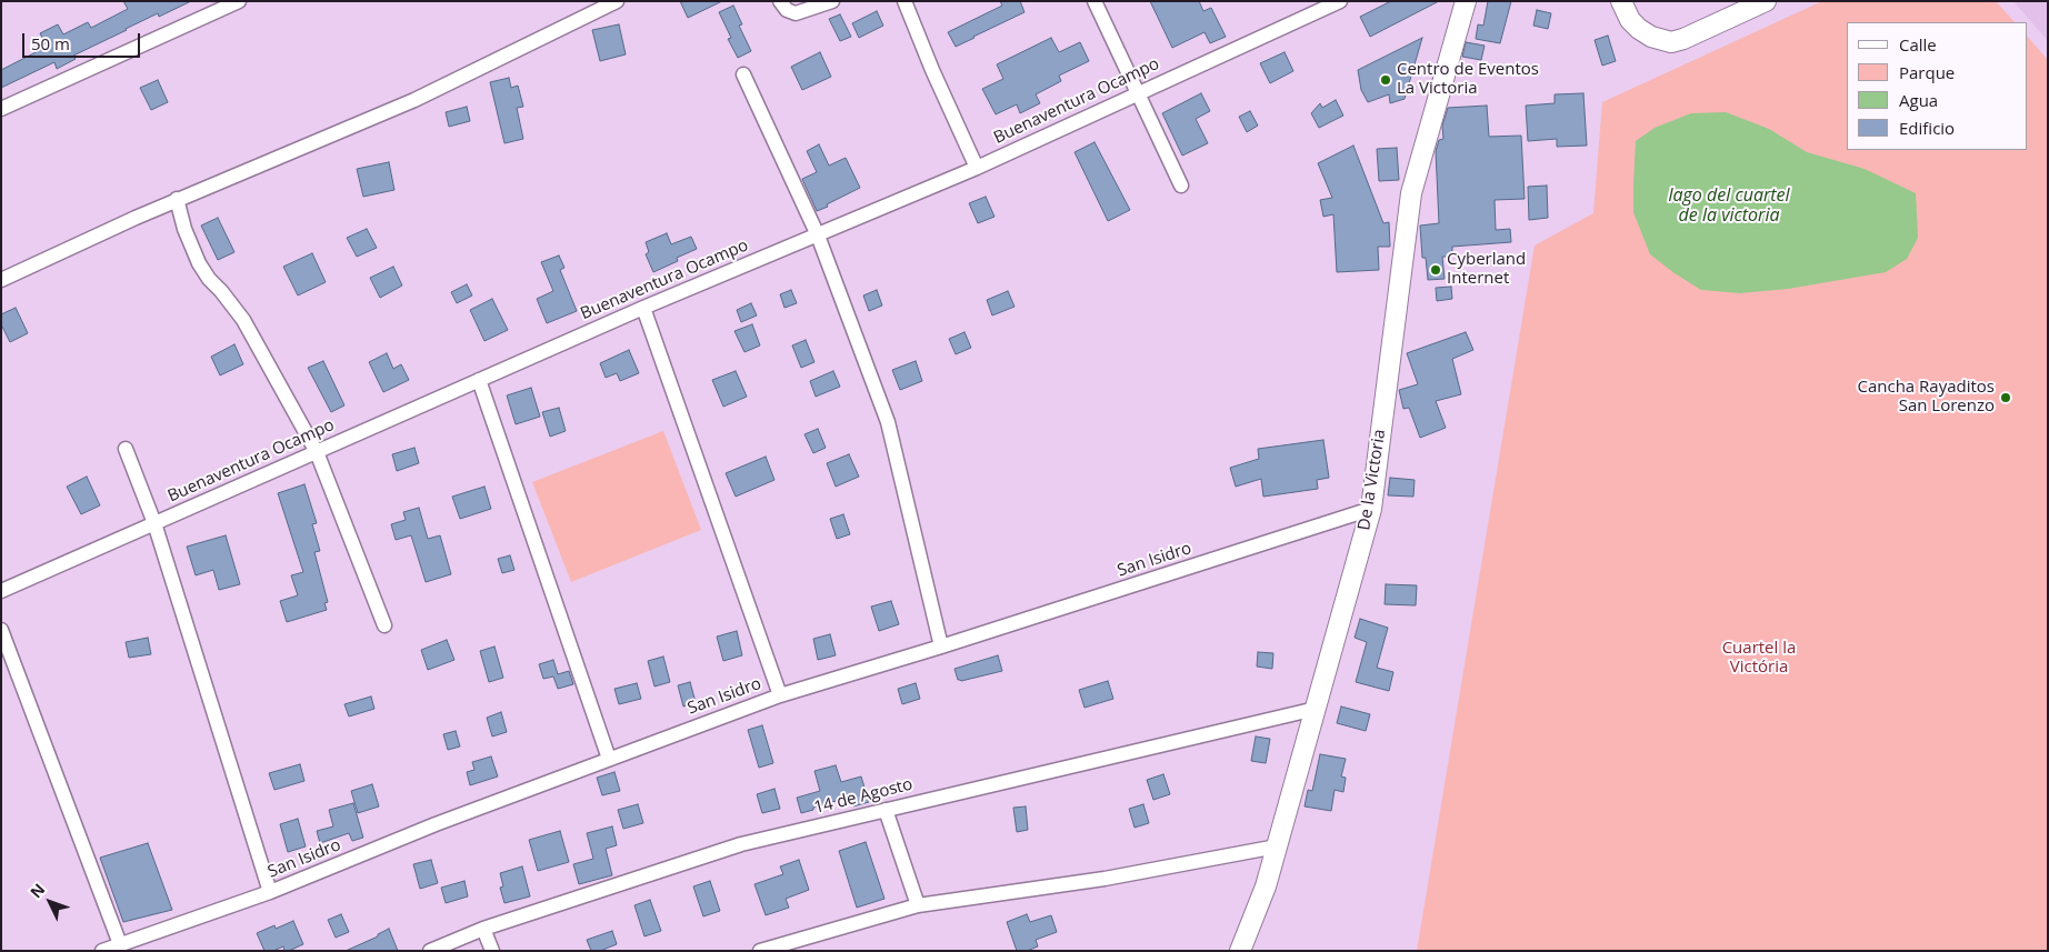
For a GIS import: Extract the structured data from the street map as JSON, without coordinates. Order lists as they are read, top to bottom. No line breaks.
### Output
{"streets":{"main road":["De la Victoria"],"street":["Buenaventura Ocampo","San Isidro","14 de Agosto"]},"crossings":[["De la Victoria","San Isidro"],["De la Victoria","14 de Agosto"]],"water":["lago del cuartel de la victoria"],"parks":["Cuartel la Victória"],"places":["Centro de Eventos La Victoria","Cyberland Internet","Cancha Rayaditos San Lorenzo"],"legend":["Calle","Parque","Agua","Edificio"],"scale_bar":"50 m","north":"top left"}
